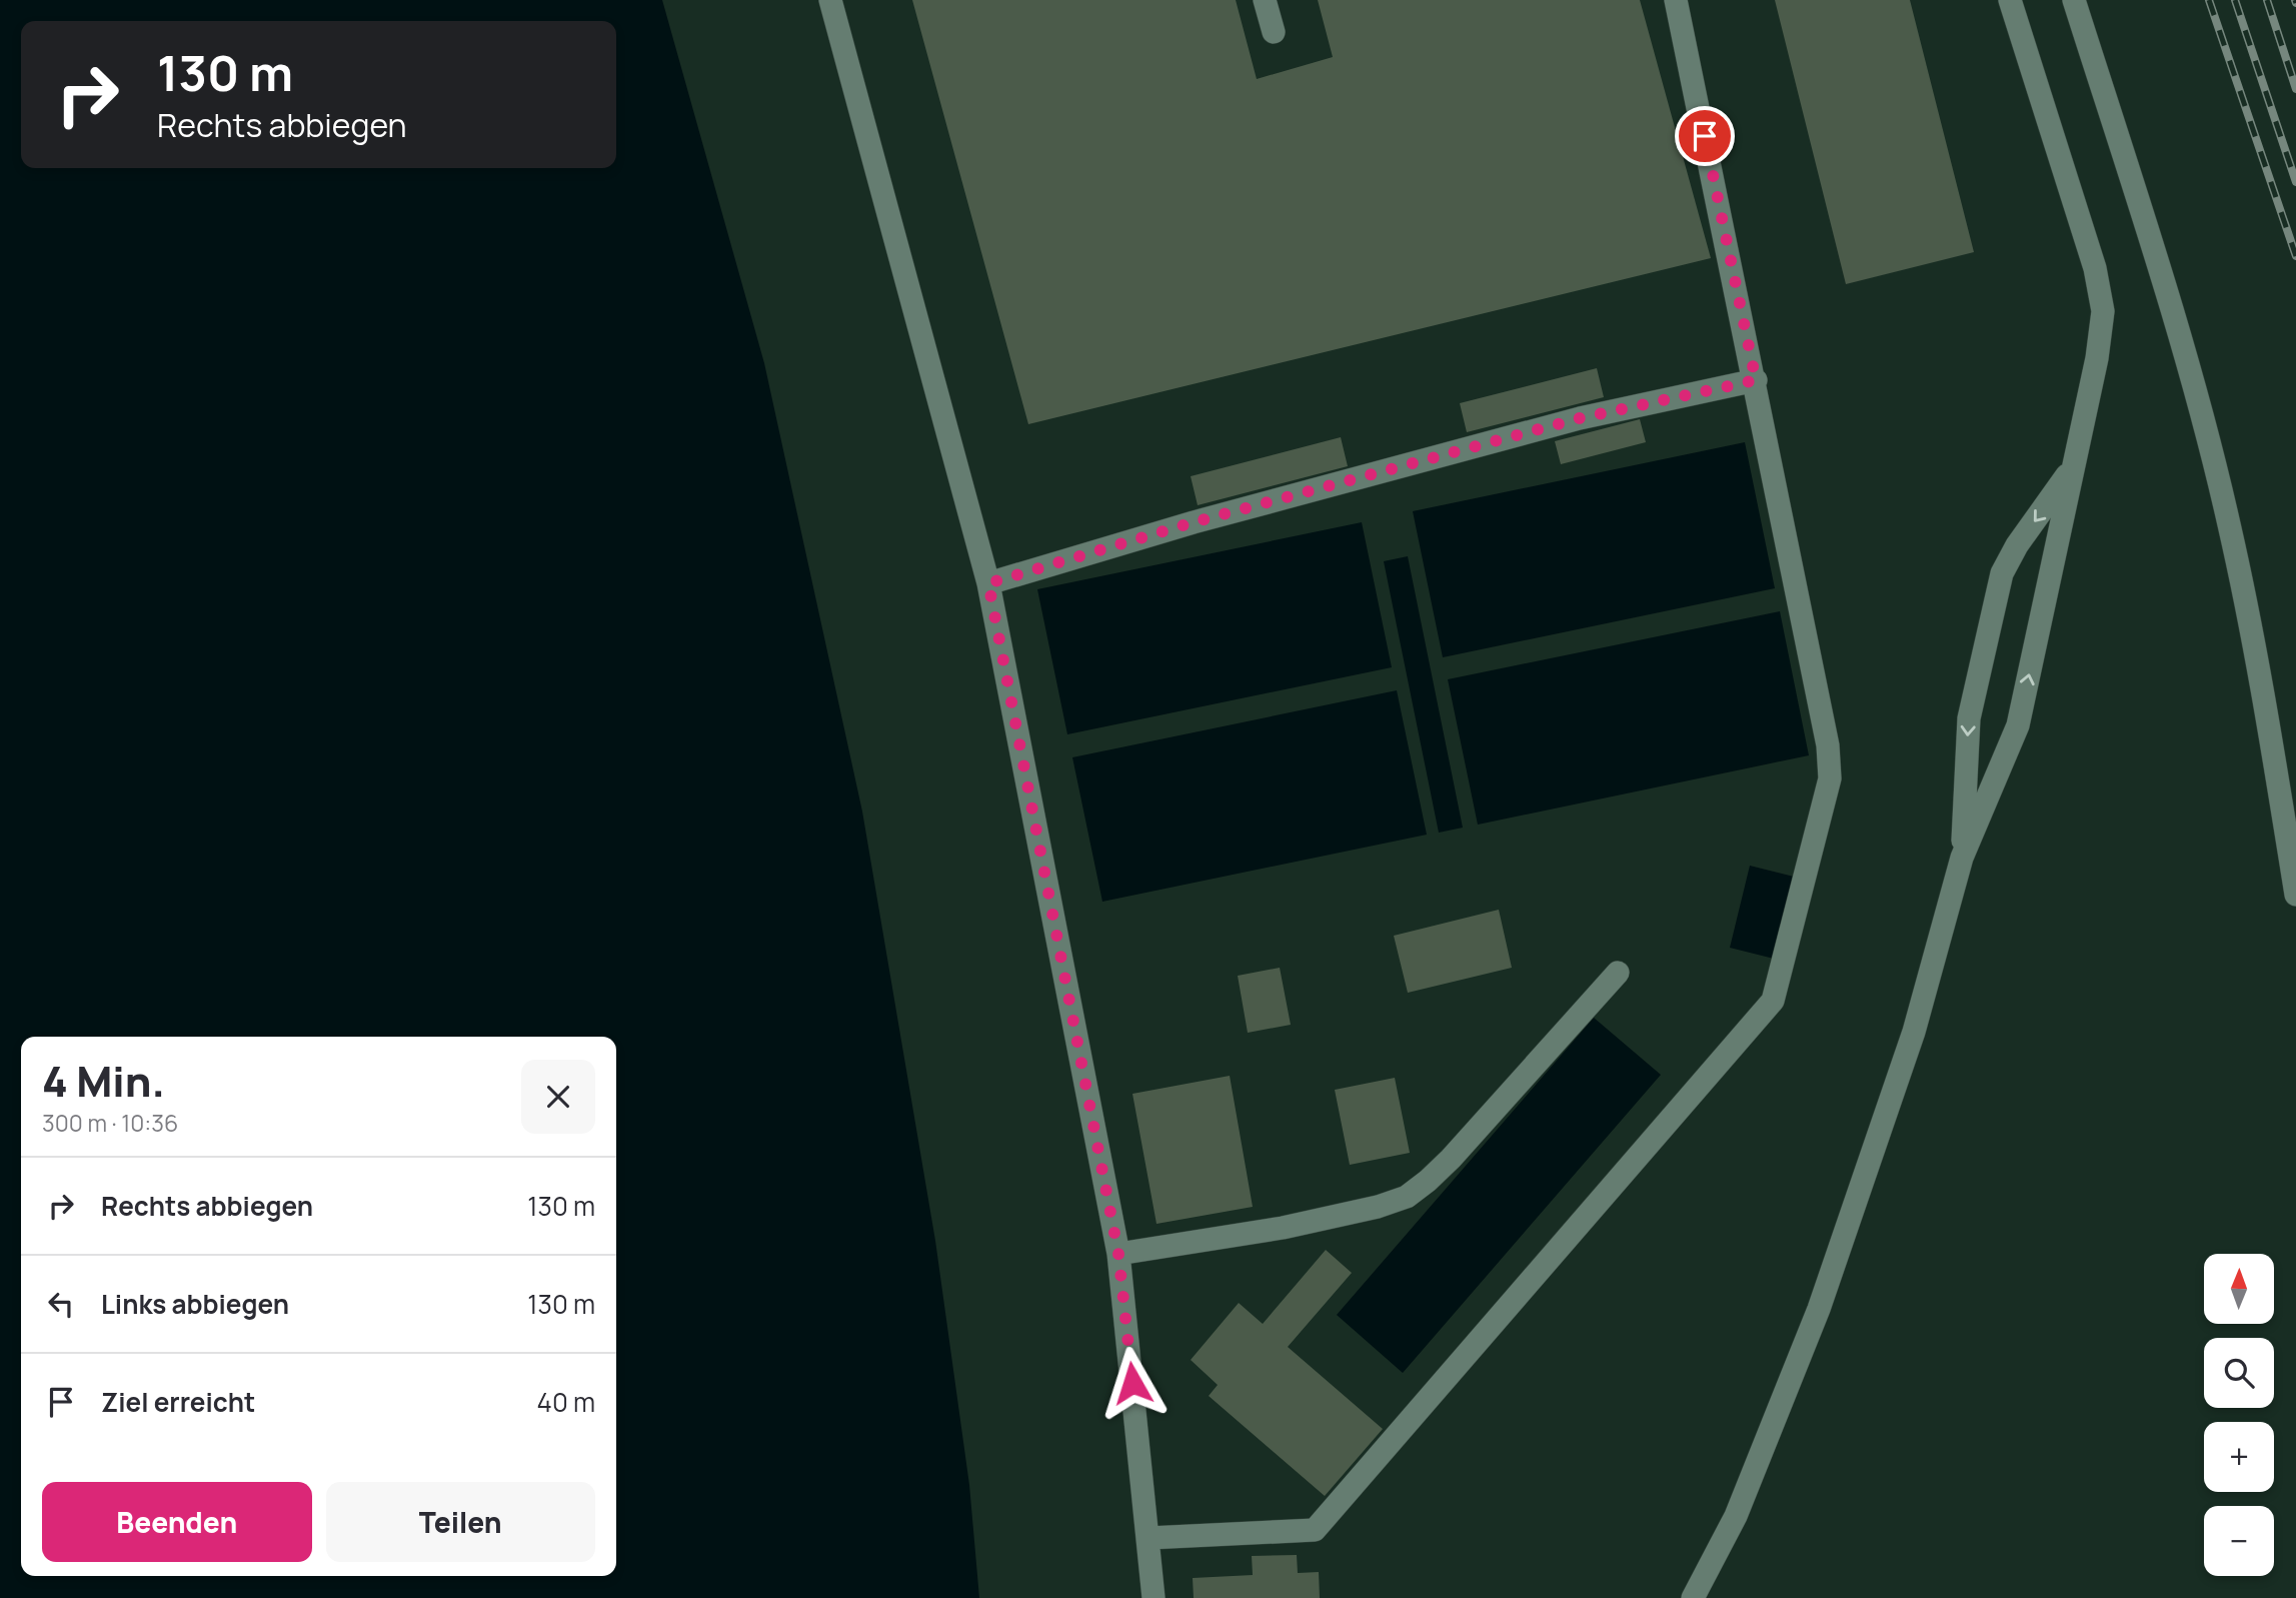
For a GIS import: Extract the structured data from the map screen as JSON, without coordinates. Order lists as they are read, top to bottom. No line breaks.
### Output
{"north":"top","page":{"turn":["130 m","Rechts abbiegen"],"heading":["4 Min.","300 m · 10:36"],"list":[{"name":"Rechts abbiegen","value":"130 m"},{"name":"Links abbiegen","value":"130 m"},{"name":"Ziel erreicht","value":"40 m"}],"map_buttons":["+","−"],"buttons":["Beenden","Teilen"]}}
